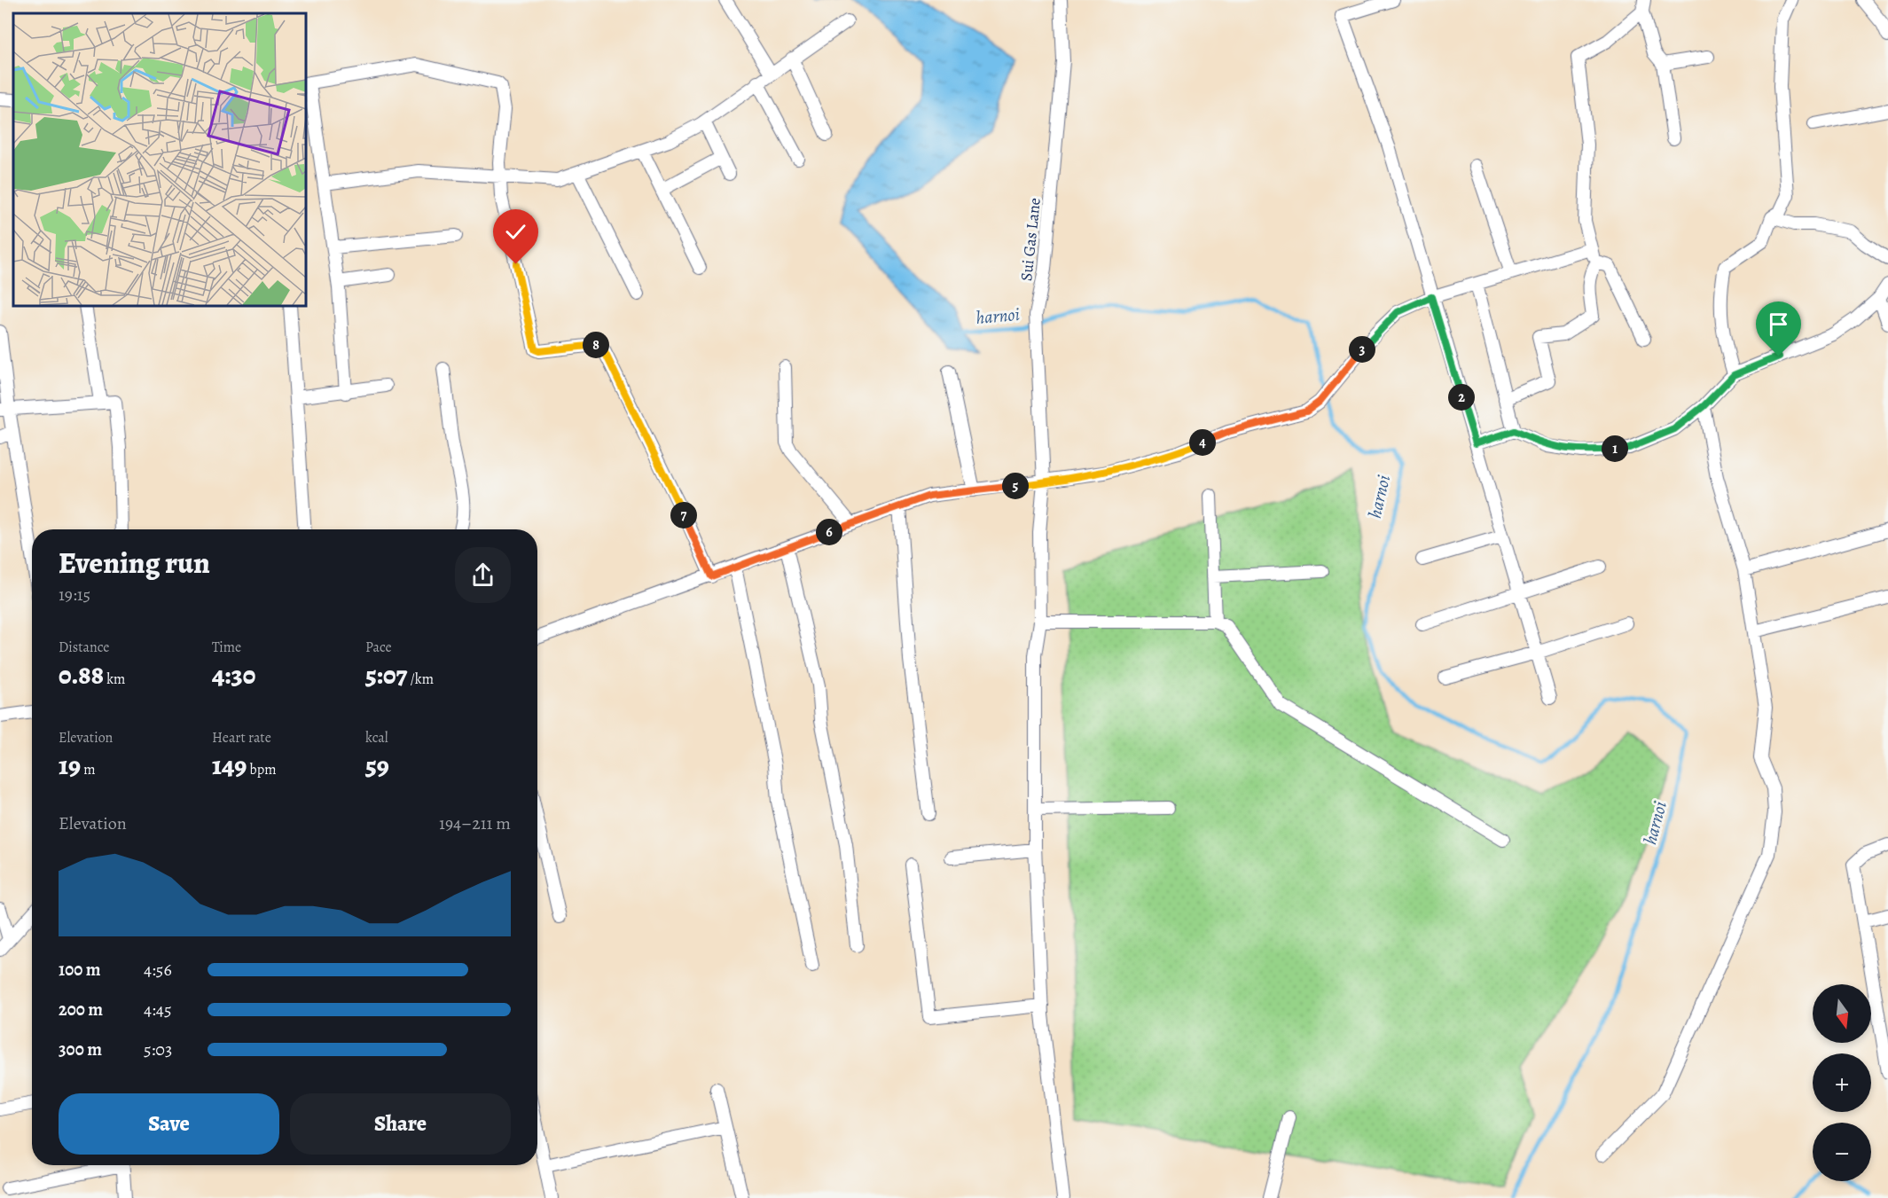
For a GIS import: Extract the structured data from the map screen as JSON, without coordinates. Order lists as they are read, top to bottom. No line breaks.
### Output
{"streets":{"street":["Sui Gas Lane"]},"water":["harnoi"],"north":"bottom","page":{"pins":["8","3","2","4","1","5","7","6"],"heading":["Evening run","19:15"],"stats":[["Distance","0.88 km"],["Time","4:30"],["Pace","5:07 /km"],["Elevation","19 m"],["Heart rate","149 bpm"],["kcal","59"]],"chart":["Elevation","194–211 m"],"list":[{"name":"100 m","note":"4:56"},{"name":"200 m","note":"4:45"},{"name":"300 m","note":"5:03"}],"map_buttons":["+","−"],"buttons":["Save","Share"]}}
